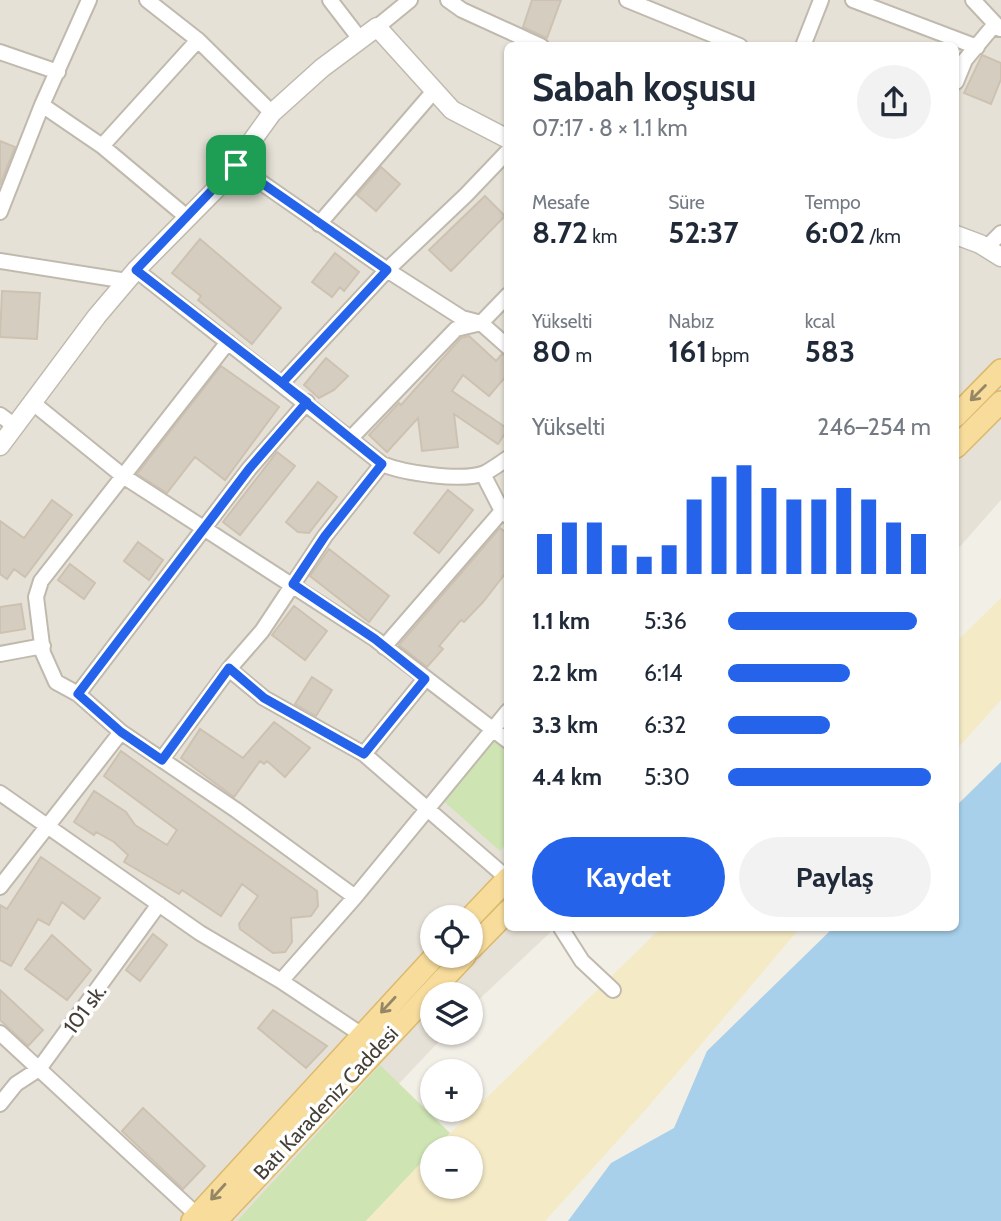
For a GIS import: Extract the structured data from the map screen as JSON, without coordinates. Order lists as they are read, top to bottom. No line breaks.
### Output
{"streets":{"main road":["Batı Karadeniz Caddesi"],"street":["101 sk."]},"page":{"heading":["Sabah koşusu","07:17 · 8 × 1.1 km"],"stats":[["Mesafe","8.72 km"],["Süre","52:37"],["Tempo","6:02 /km"],["Yükselti","80 m"],["Nabız","161 bpm"],["kcal","583"]],"chart":["Yükselti","246–254 m"],"list":[{"name":"1.1 km","note":"5:36"},{"name":"2.2 km","note":"6:14"},{"name":"3.3 km","note":"6:32"},{"name":"4.4 km","note":"5:30"}],"buttons":["Kaydet","Paylaş"],"map_buttons":["+","−"]}}
